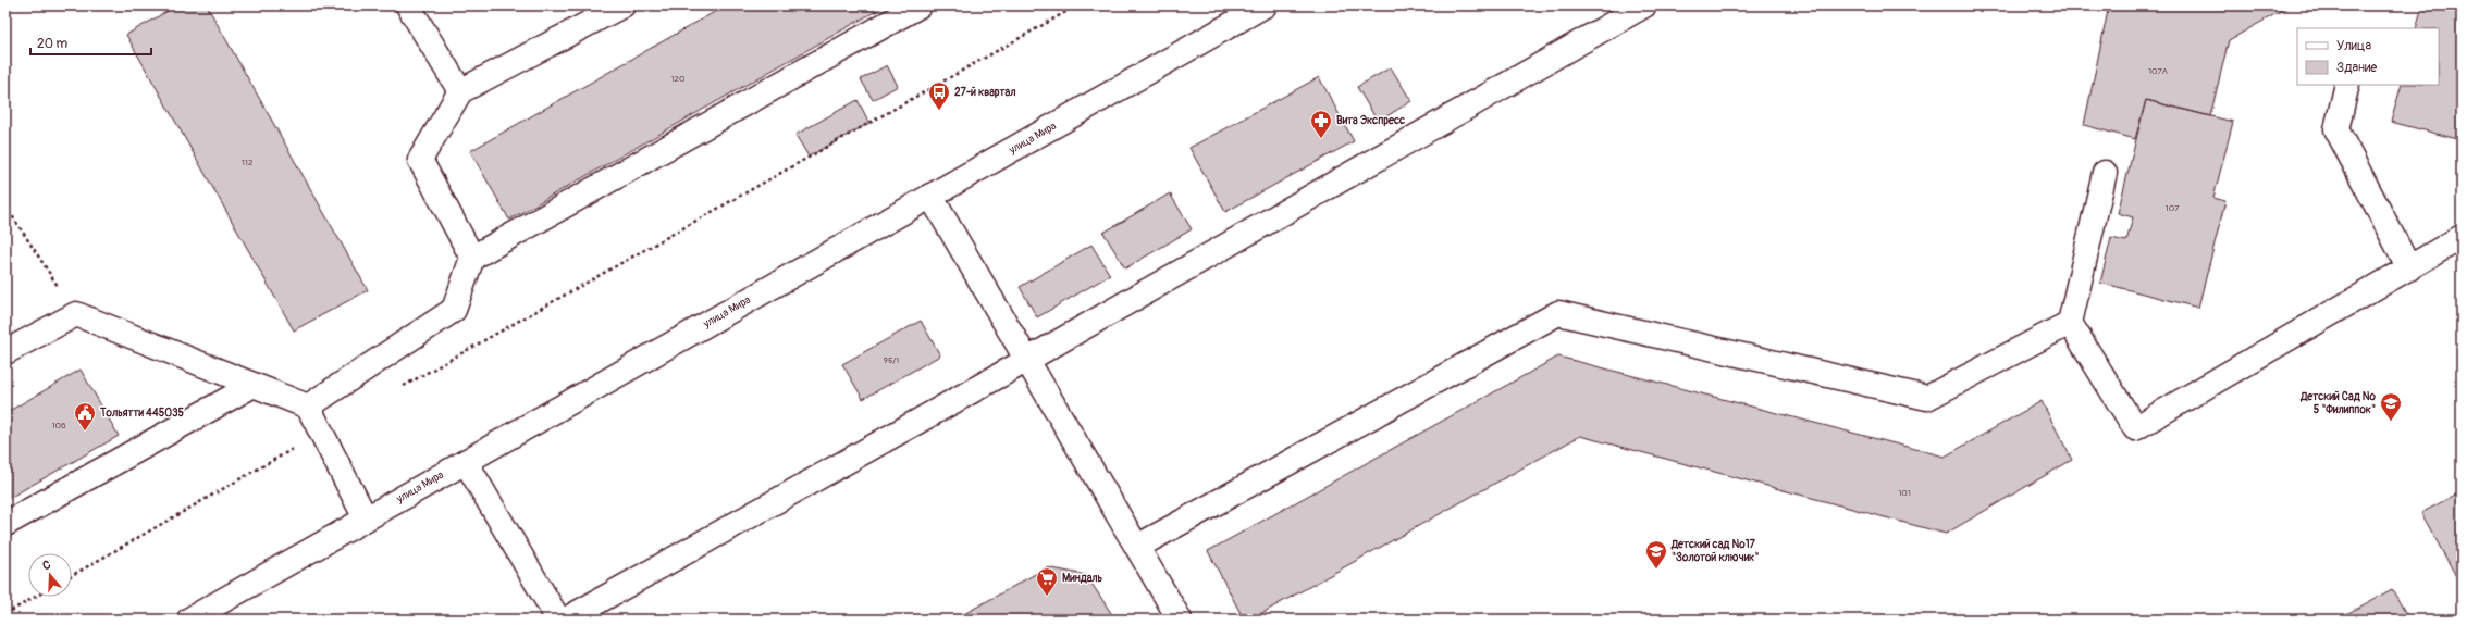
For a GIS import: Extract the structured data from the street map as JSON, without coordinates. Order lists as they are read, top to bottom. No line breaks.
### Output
{"streets":{"main road":["улица Мира"]},"places":{"bus stop":["27-й квартал"],"pharmacy":["Вита Экспресс"],"school or university":["Детский Сад № 5 \"Филиппок\"","Детский сад №17 \"Золотой ключик\""],"public building":["Тольятти 445035"],"supermarket":["Миндаль"]},"house_numbers":["107А","120","112","107","95/1","106","101"],"legend":["Улица","Здание"],"scale_bar":"20 m","north":"top"}
